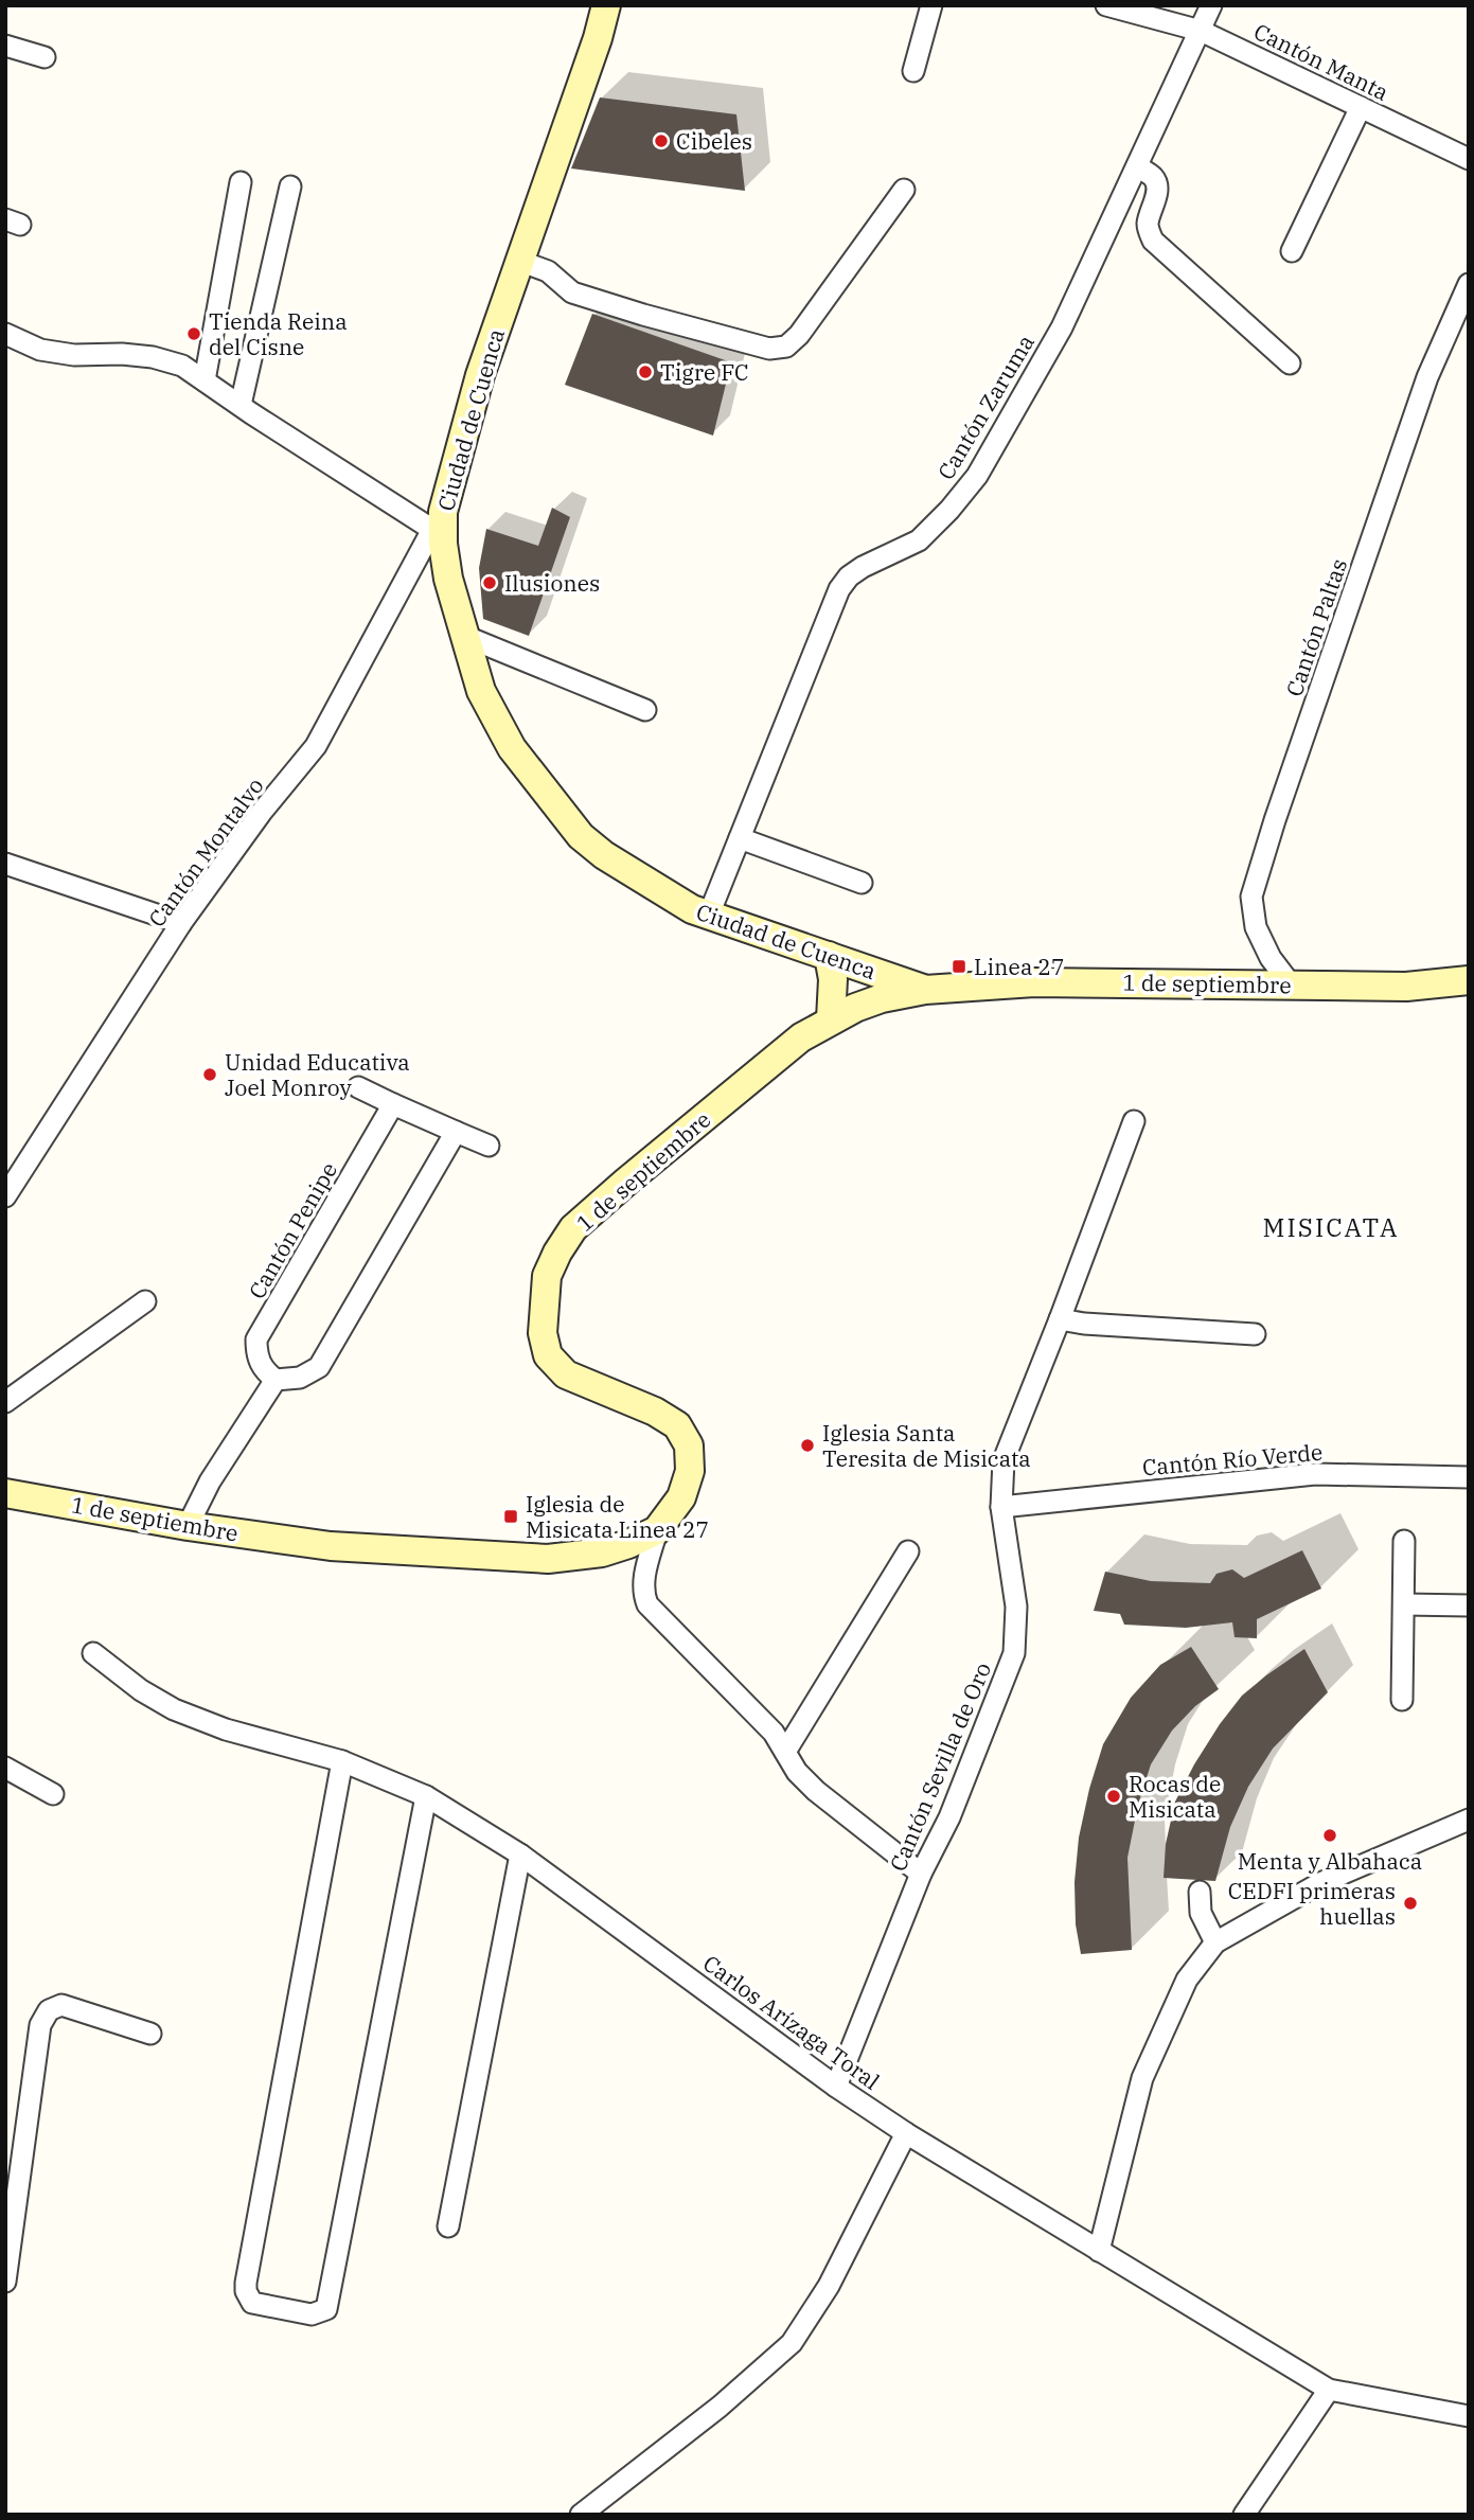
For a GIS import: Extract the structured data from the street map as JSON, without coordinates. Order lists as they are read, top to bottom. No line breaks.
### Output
{"streets":{"street":["Cantón Manta","Cantón Zaruma","Ciudad de Cuenca","Cantón Paltas","Cantón Montalvo","1 de septiembre","Cantón Penipe","Cantón Río Verde","Cantón Sevilla de Oro","Carlos Arízaga Toral"]},"crossings":[["Cantón Manta","Cantón Zaruma"],["Cantón Zaruma","Ciudad de Cuenca"],["Ciudad de Cuenca","Cantón Montalvo"],["Ciudad de Cuenca","1 de septiembre"],["Cantón Paltas","1 de septiembre"],["Cantón Río Verde","Cantón Sevilla de Oro"],["Cantón Sevilla de Oro","Carlos Arízaga Toral"]],"districts":["MISICATA"],"places":{"other":["Cibeles","Tienda Reina del Cisne","Tigre FC","Ilusiones","Unidad Educativa Joel Monroy","Iglesia Santa Teresita de Misicata","Rocas de Misicata","Menta y Albahaca","CEDFI primeras huellas"],"transit":["Linea 27","Iglesia de Misicata Linea 27"]}}
